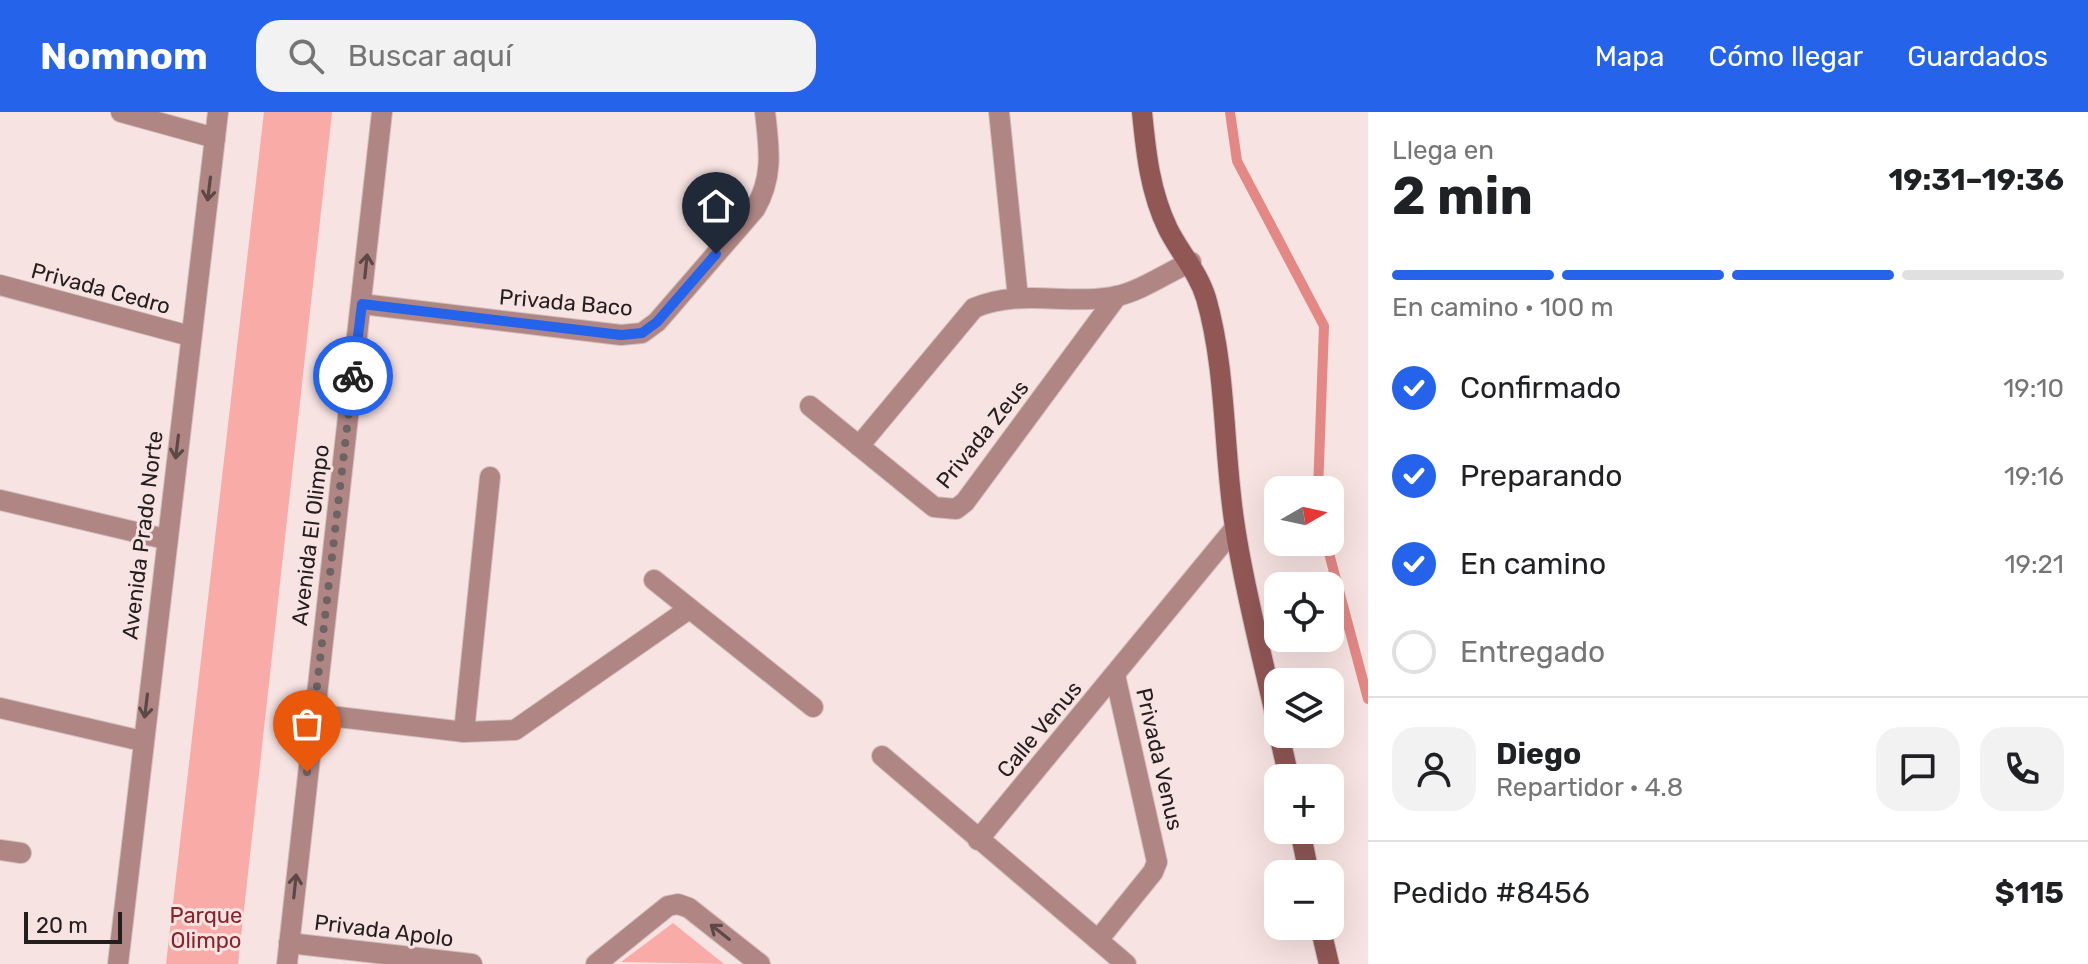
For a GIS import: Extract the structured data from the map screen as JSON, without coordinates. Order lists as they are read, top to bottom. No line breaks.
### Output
{"streets":{"street":["Privada Cedro","Privada Baco","Privada Zeus","Avenida Prado Norte","Avenida El Olimpo","Calle Venus","Privada Venus","Privada Apolo"]},"crossings":[["Privada Cedro","Avenida Prado Norte"],["Privada Baco","Avenida El Olimpo"],["Avenida El Olimpo","Privada Apolo"],["Calle Venus","Privada Venus"]],"one_way":["Avenida Prado Norte","Avenida El Olimpo"],"parks":["Parque Olimpo"],"scale_bar":"20 m","north":"right","page":{"header":"Nomnom","search":"Buscar aquí","nav":["Mapa","Cómo llegar","Guardados"],"heading":["2 min","Llega en","19:31–19:36"],"panel":["Diego","Repartidor · 4.8","Pedido #8456","$115"],"bar":"En camino · 100 m","list":[["Confirmado","19:10"],["Preparando","19:16"],["En camino","19:21"],"Entregado"],"map_buttons":["+","−"],"scale":"20 m"}}
